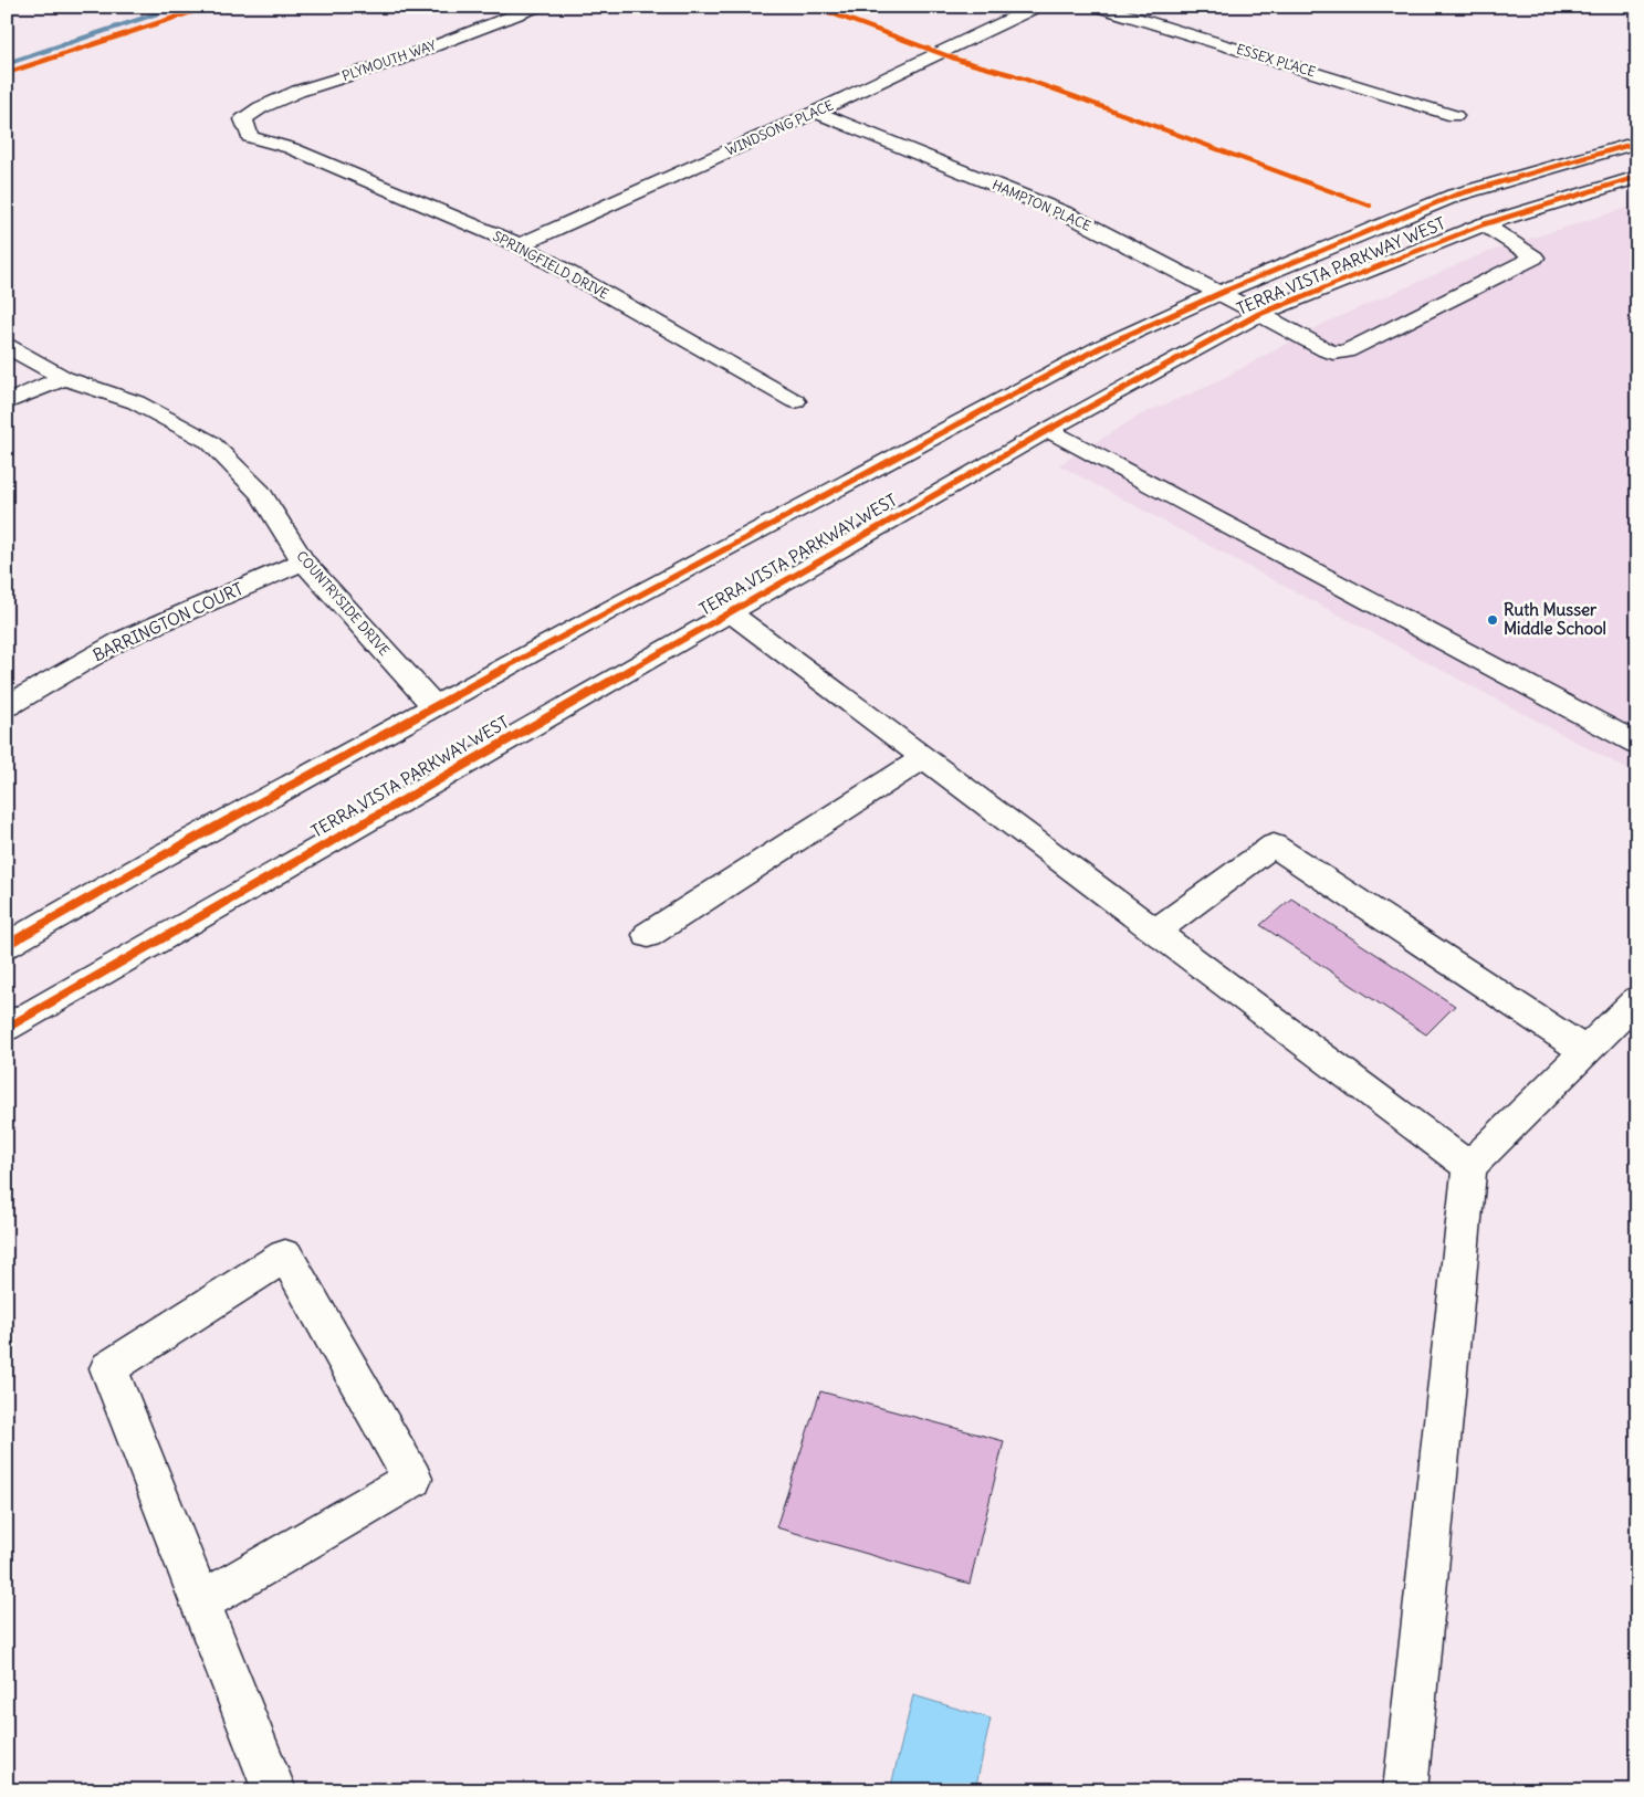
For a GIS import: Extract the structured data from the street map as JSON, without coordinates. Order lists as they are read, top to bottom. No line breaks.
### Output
{"streets":{"street":["PLYMOUTH WAY","ESSEX PLACE","WINDSONG PLACE","HAMPTON PLACE","SPRINGFIELD DRIVE","TERRA VISTA PARKWAY WEST","COUNTRYSIDE DRIVE","BARRINGTON COURT"]},"crossings":[["PLYMOUTH WAY","SPRINGFIELD DRIVE"],["WINDSONG PLACE","HAMPTON PLACE"],["WINDSONG PLACE","SPRINGFIELD DRIVE"],["HAMPTON PLACE","TERRA VISTA PARKWAY WEST"],["TERRA VISTA PARKWAY WEST","COUNTRYSIDE DRIVE"],["COUNTRYSIDE DRIVE","BARRINGTON COURT"]],"places":["Ruth Musser Middle School"]}
